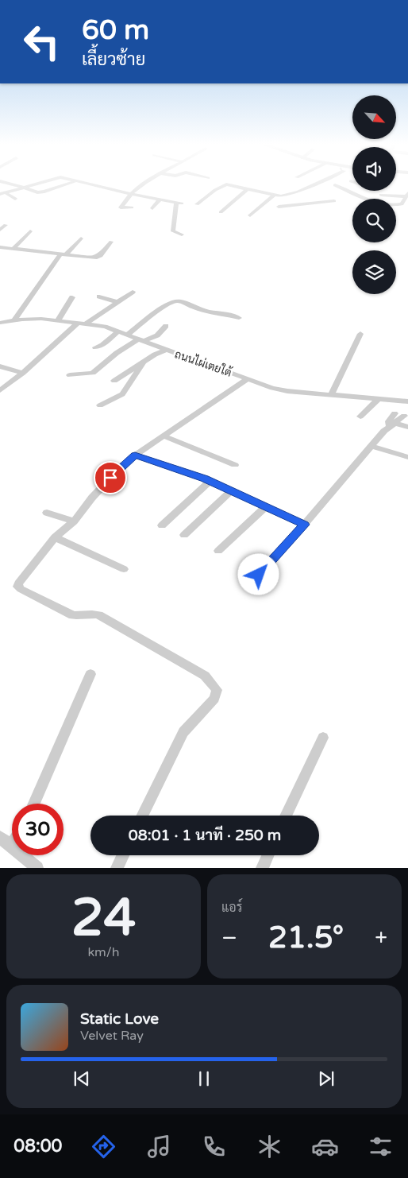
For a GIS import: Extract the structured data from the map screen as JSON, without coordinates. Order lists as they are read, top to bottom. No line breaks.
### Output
{"streets":{"street":["ถนนไผ่เตยใต้"]},"north":"bottom right","page":{"turn":["60 m","เลี้ยวซ้าย"],"limit":"30","trip":"08:01 · 1 นาที · 250 m","tile":[["24","km/h"],"แอร์"],"heat":["−","21.5°","+"],"song":["Static Love","Velvet Ray"],"tabs":"08:00"}}
